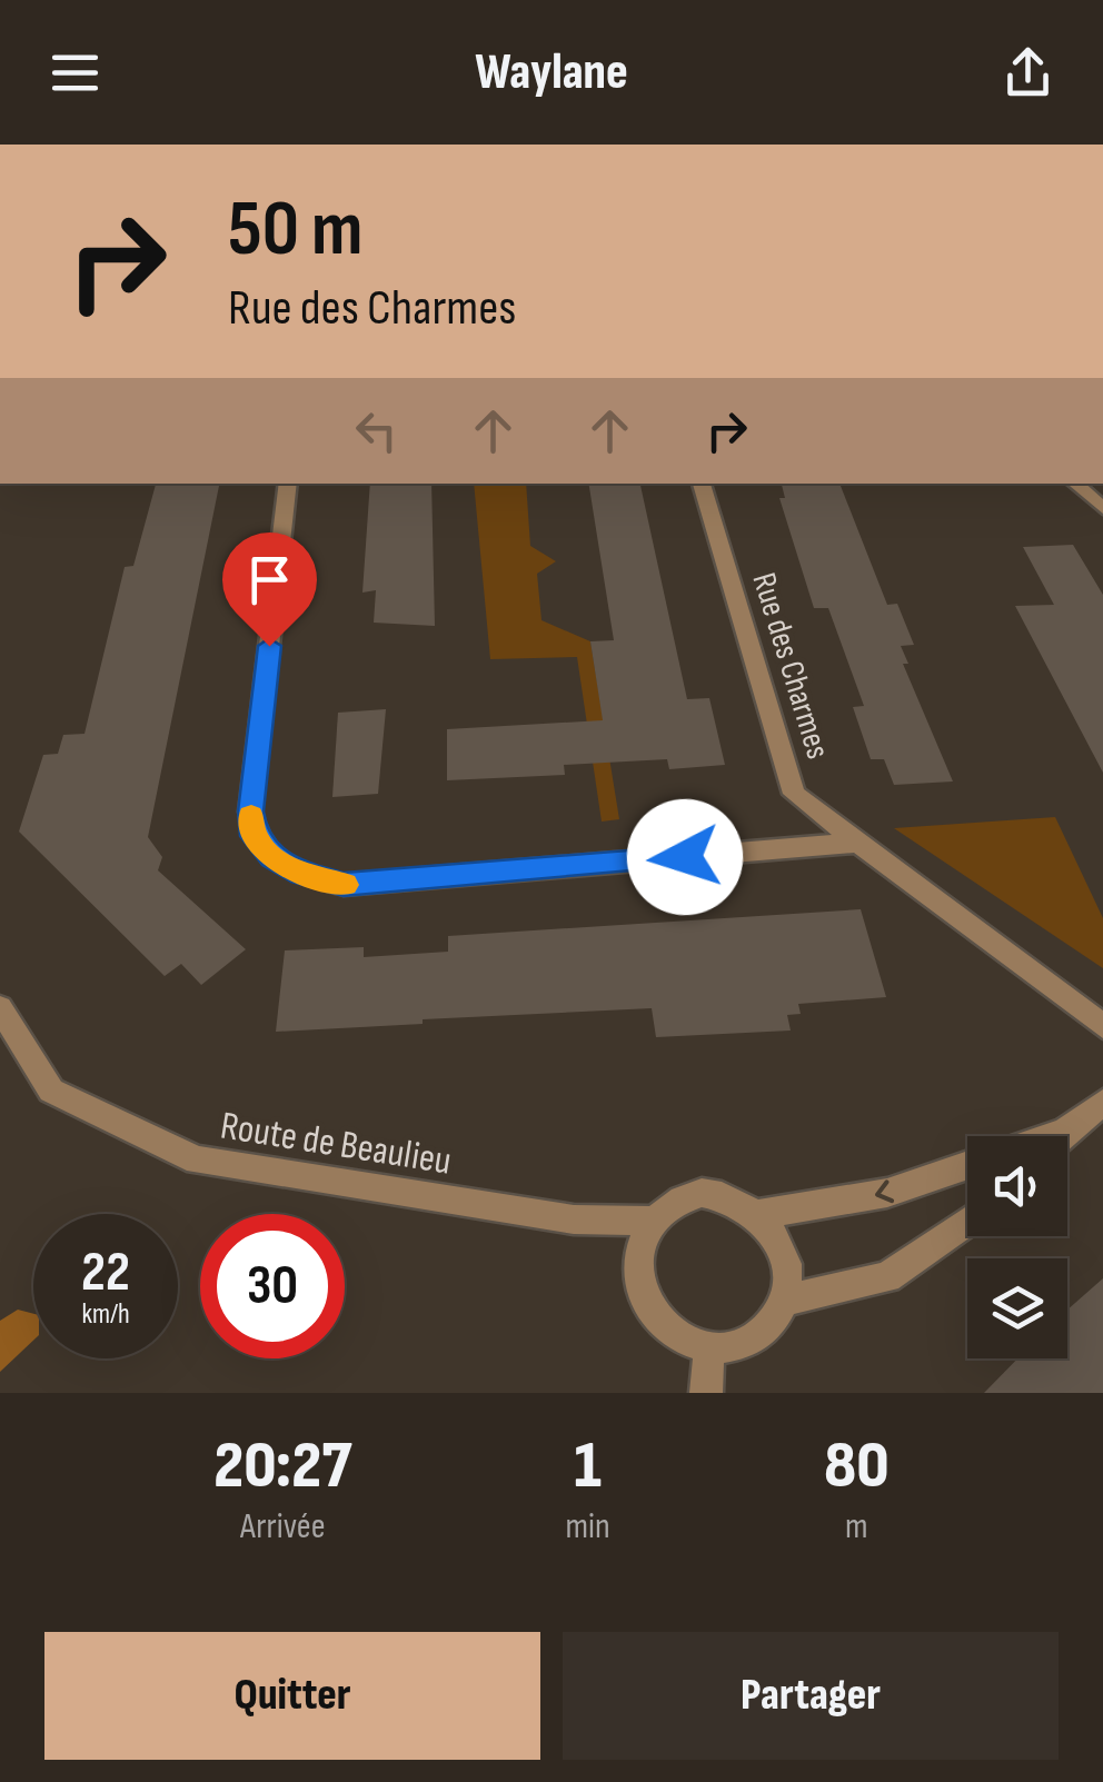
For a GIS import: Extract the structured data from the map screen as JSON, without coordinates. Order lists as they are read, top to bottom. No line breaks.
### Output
{"streets":{"street":["Rue des Charmes","Route de Beaulieu"]},"page":{"header":"Waylane","turn":["50 m","Rue des Charmes"],"speed":"22 km/h","limit":"30","eta":["20:27","Arrivée","1","min","80","m"],"buttons":["Quitter","Partager"]}}
